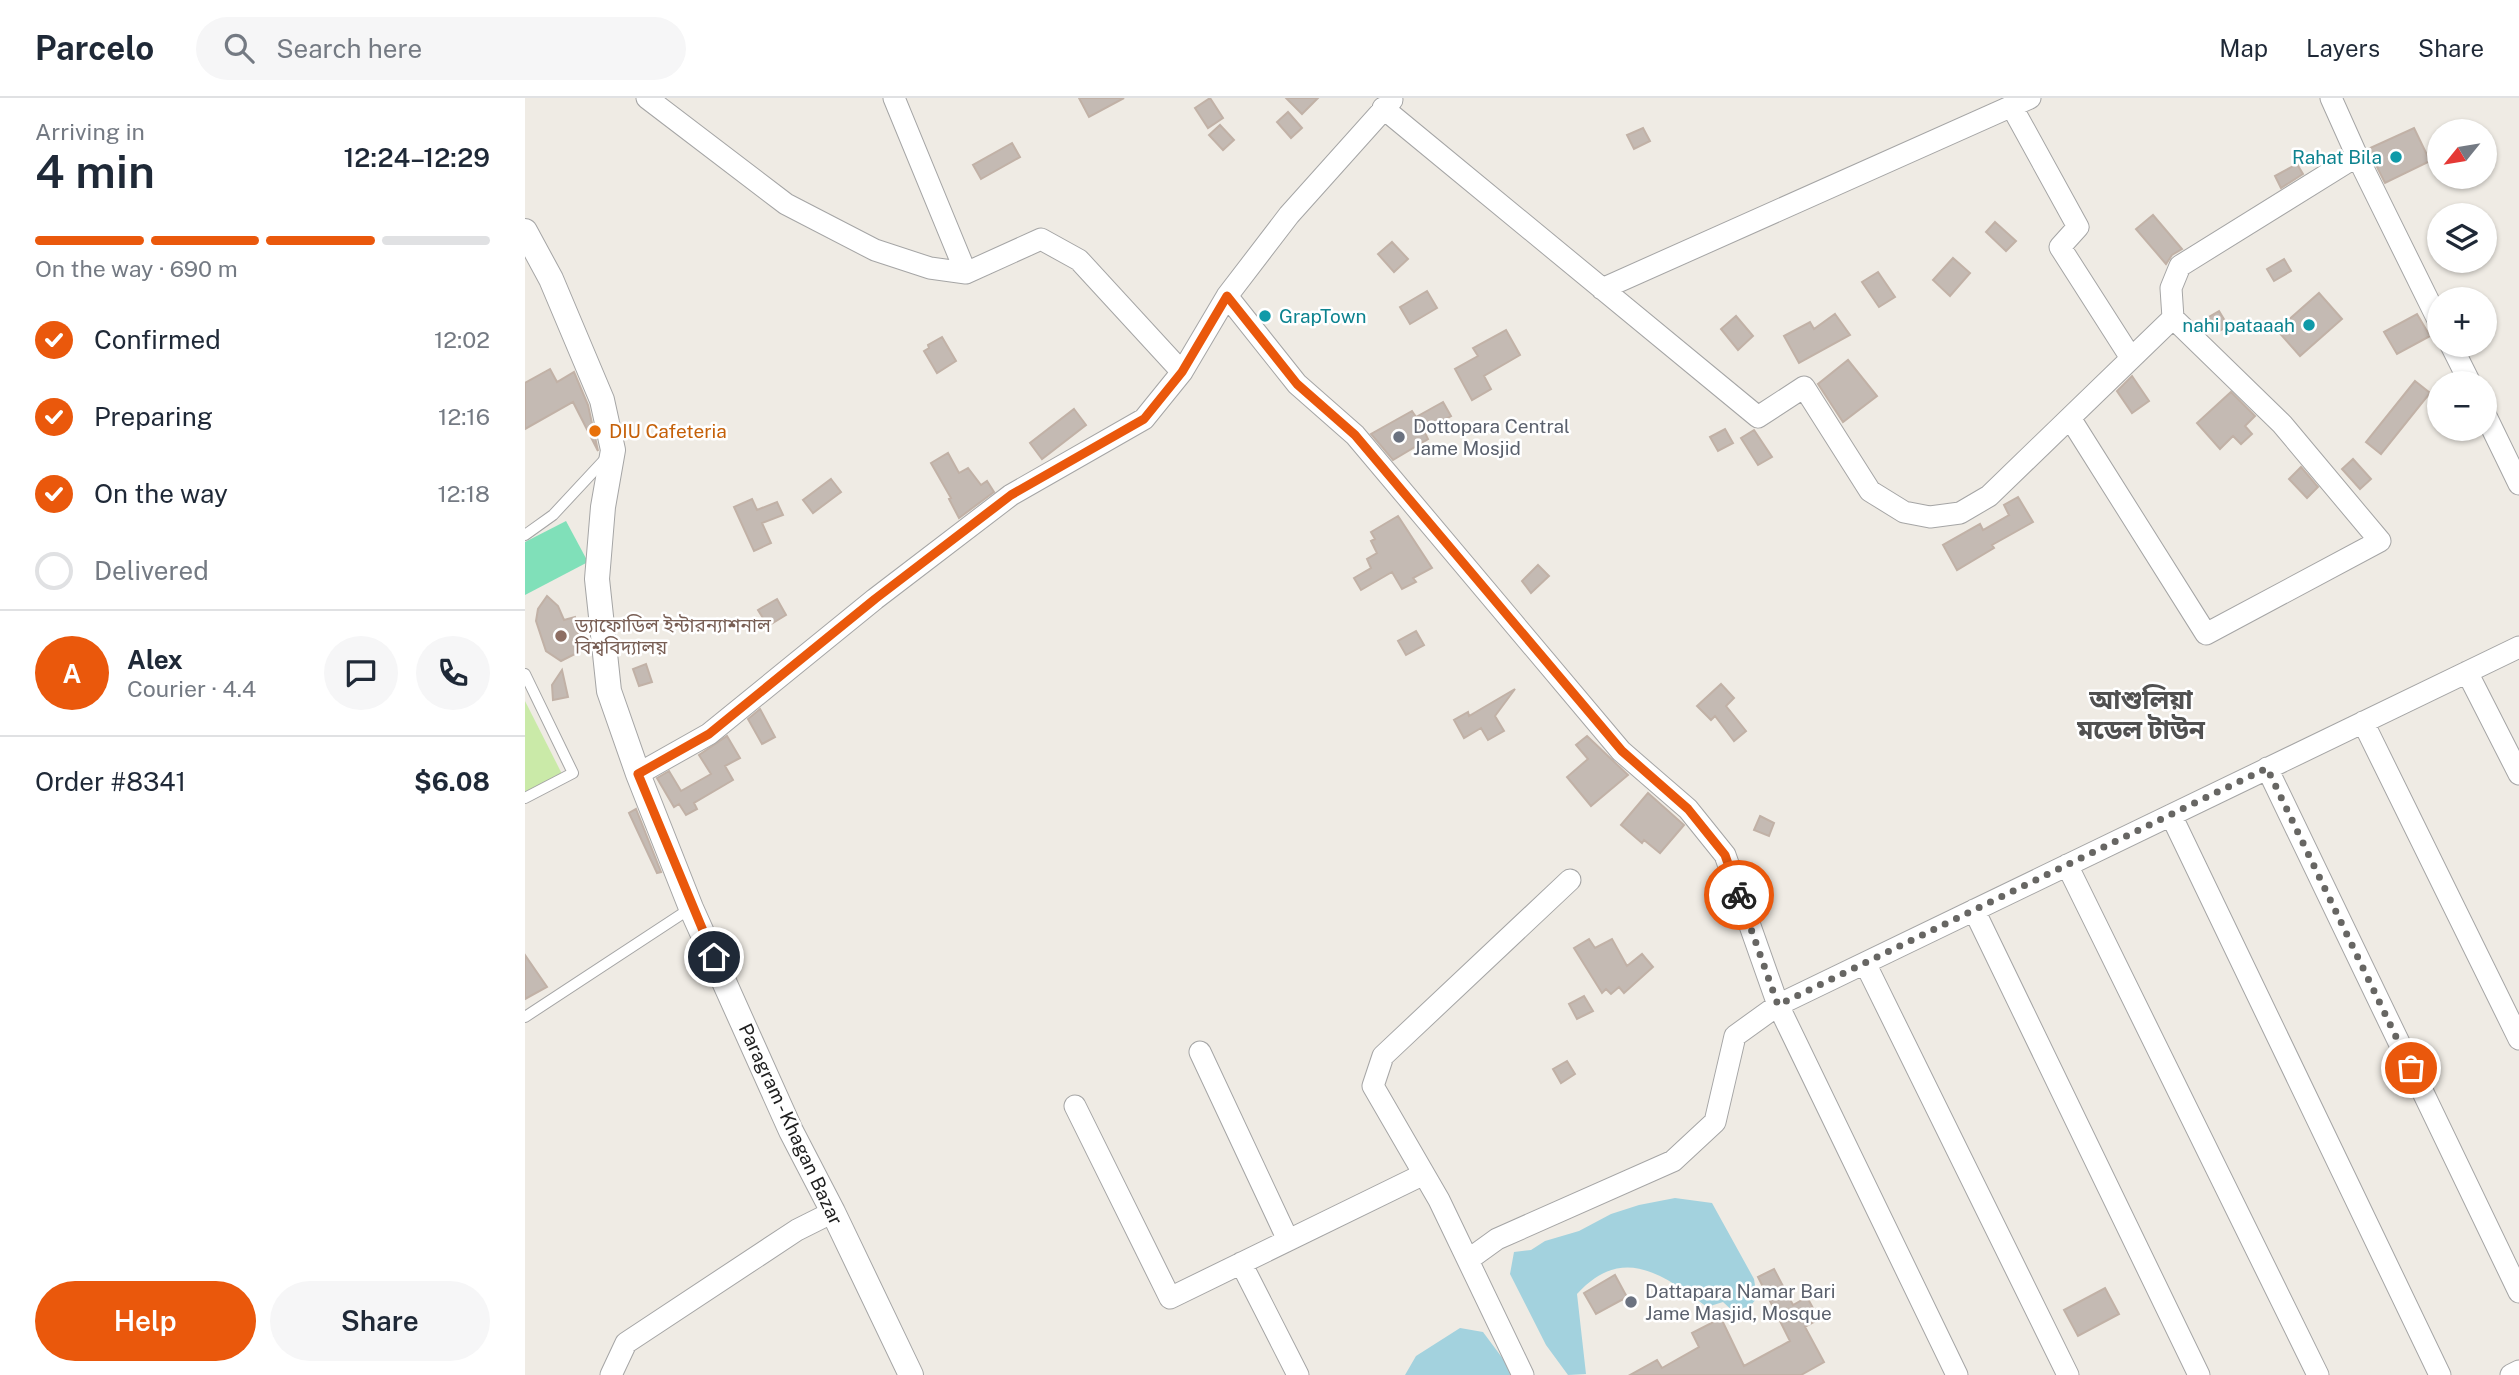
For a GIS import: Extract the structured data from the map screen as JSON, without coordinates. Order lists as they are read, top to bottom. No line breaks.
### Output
{"streets":{"street":["Paragram - Khagan Bazar"]},"districts":["আশুলিয়া মডেল টাউন"],"places":["Rahat Bila","GrapTown","nahi pataaah","DIU Cafeteria","Dottopara Central Jame Mosjid","ড্যাফোডিল ইন্টারন্যাশনাল বিশ্ববিদ্যালয়","Dattapara Namar Bari Jame Masjid, Mosque"],"north":"bottom left","page":{"header":"Parcelo","search":"Search here","nav":["Map","Layers","Share"],"heading":["4 min","Arriving in","12:24–12:29"],"panel":["Alex","Courier · 4.4","Order #8341","$6.08"],"map_buttons":["+","−"],"bar":"On the way · 690 m","list":[["Confirmed","12:02"],["Preparing","12:16"],["On the way","12:18"],"Delivered"],"round":"A","buttons":["Help","Share"]}}
